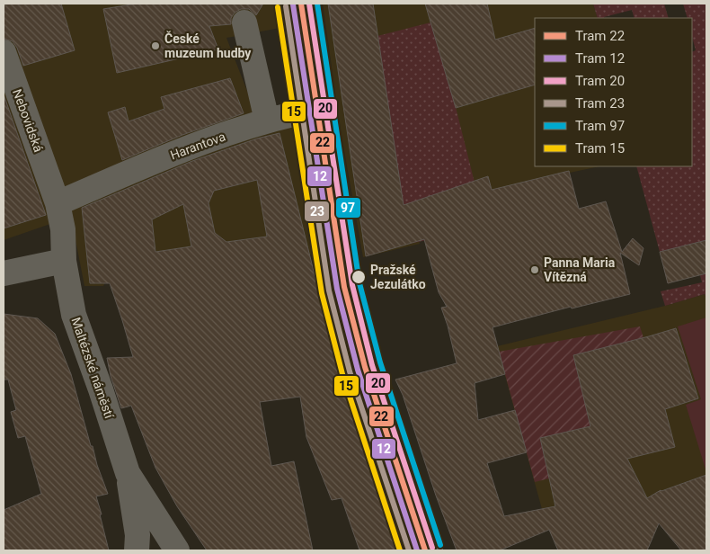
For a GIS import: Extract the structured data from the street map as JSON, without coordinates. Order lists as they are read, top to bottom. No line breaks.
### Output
{"streets":{"street":["Nebovidská","Harantova","Maltézské náměstí"]},"crossings":[["Nebovidská","Harantova"],["Nebovidská","Maltézské náměstí"],["Harantova","Maltézské náměstí"]],"places":["České muzeum hudby","Panna Maria Vítězná","Pražské Jezulátko"],"lines":["tram line 22","tram line 20","tram line 97","tram line 12","tram line 23","tram line 15"],"legend":["Tram 22","Tram 12","Tram 20","Tram 23","Tram 97","Tram 15"]}
